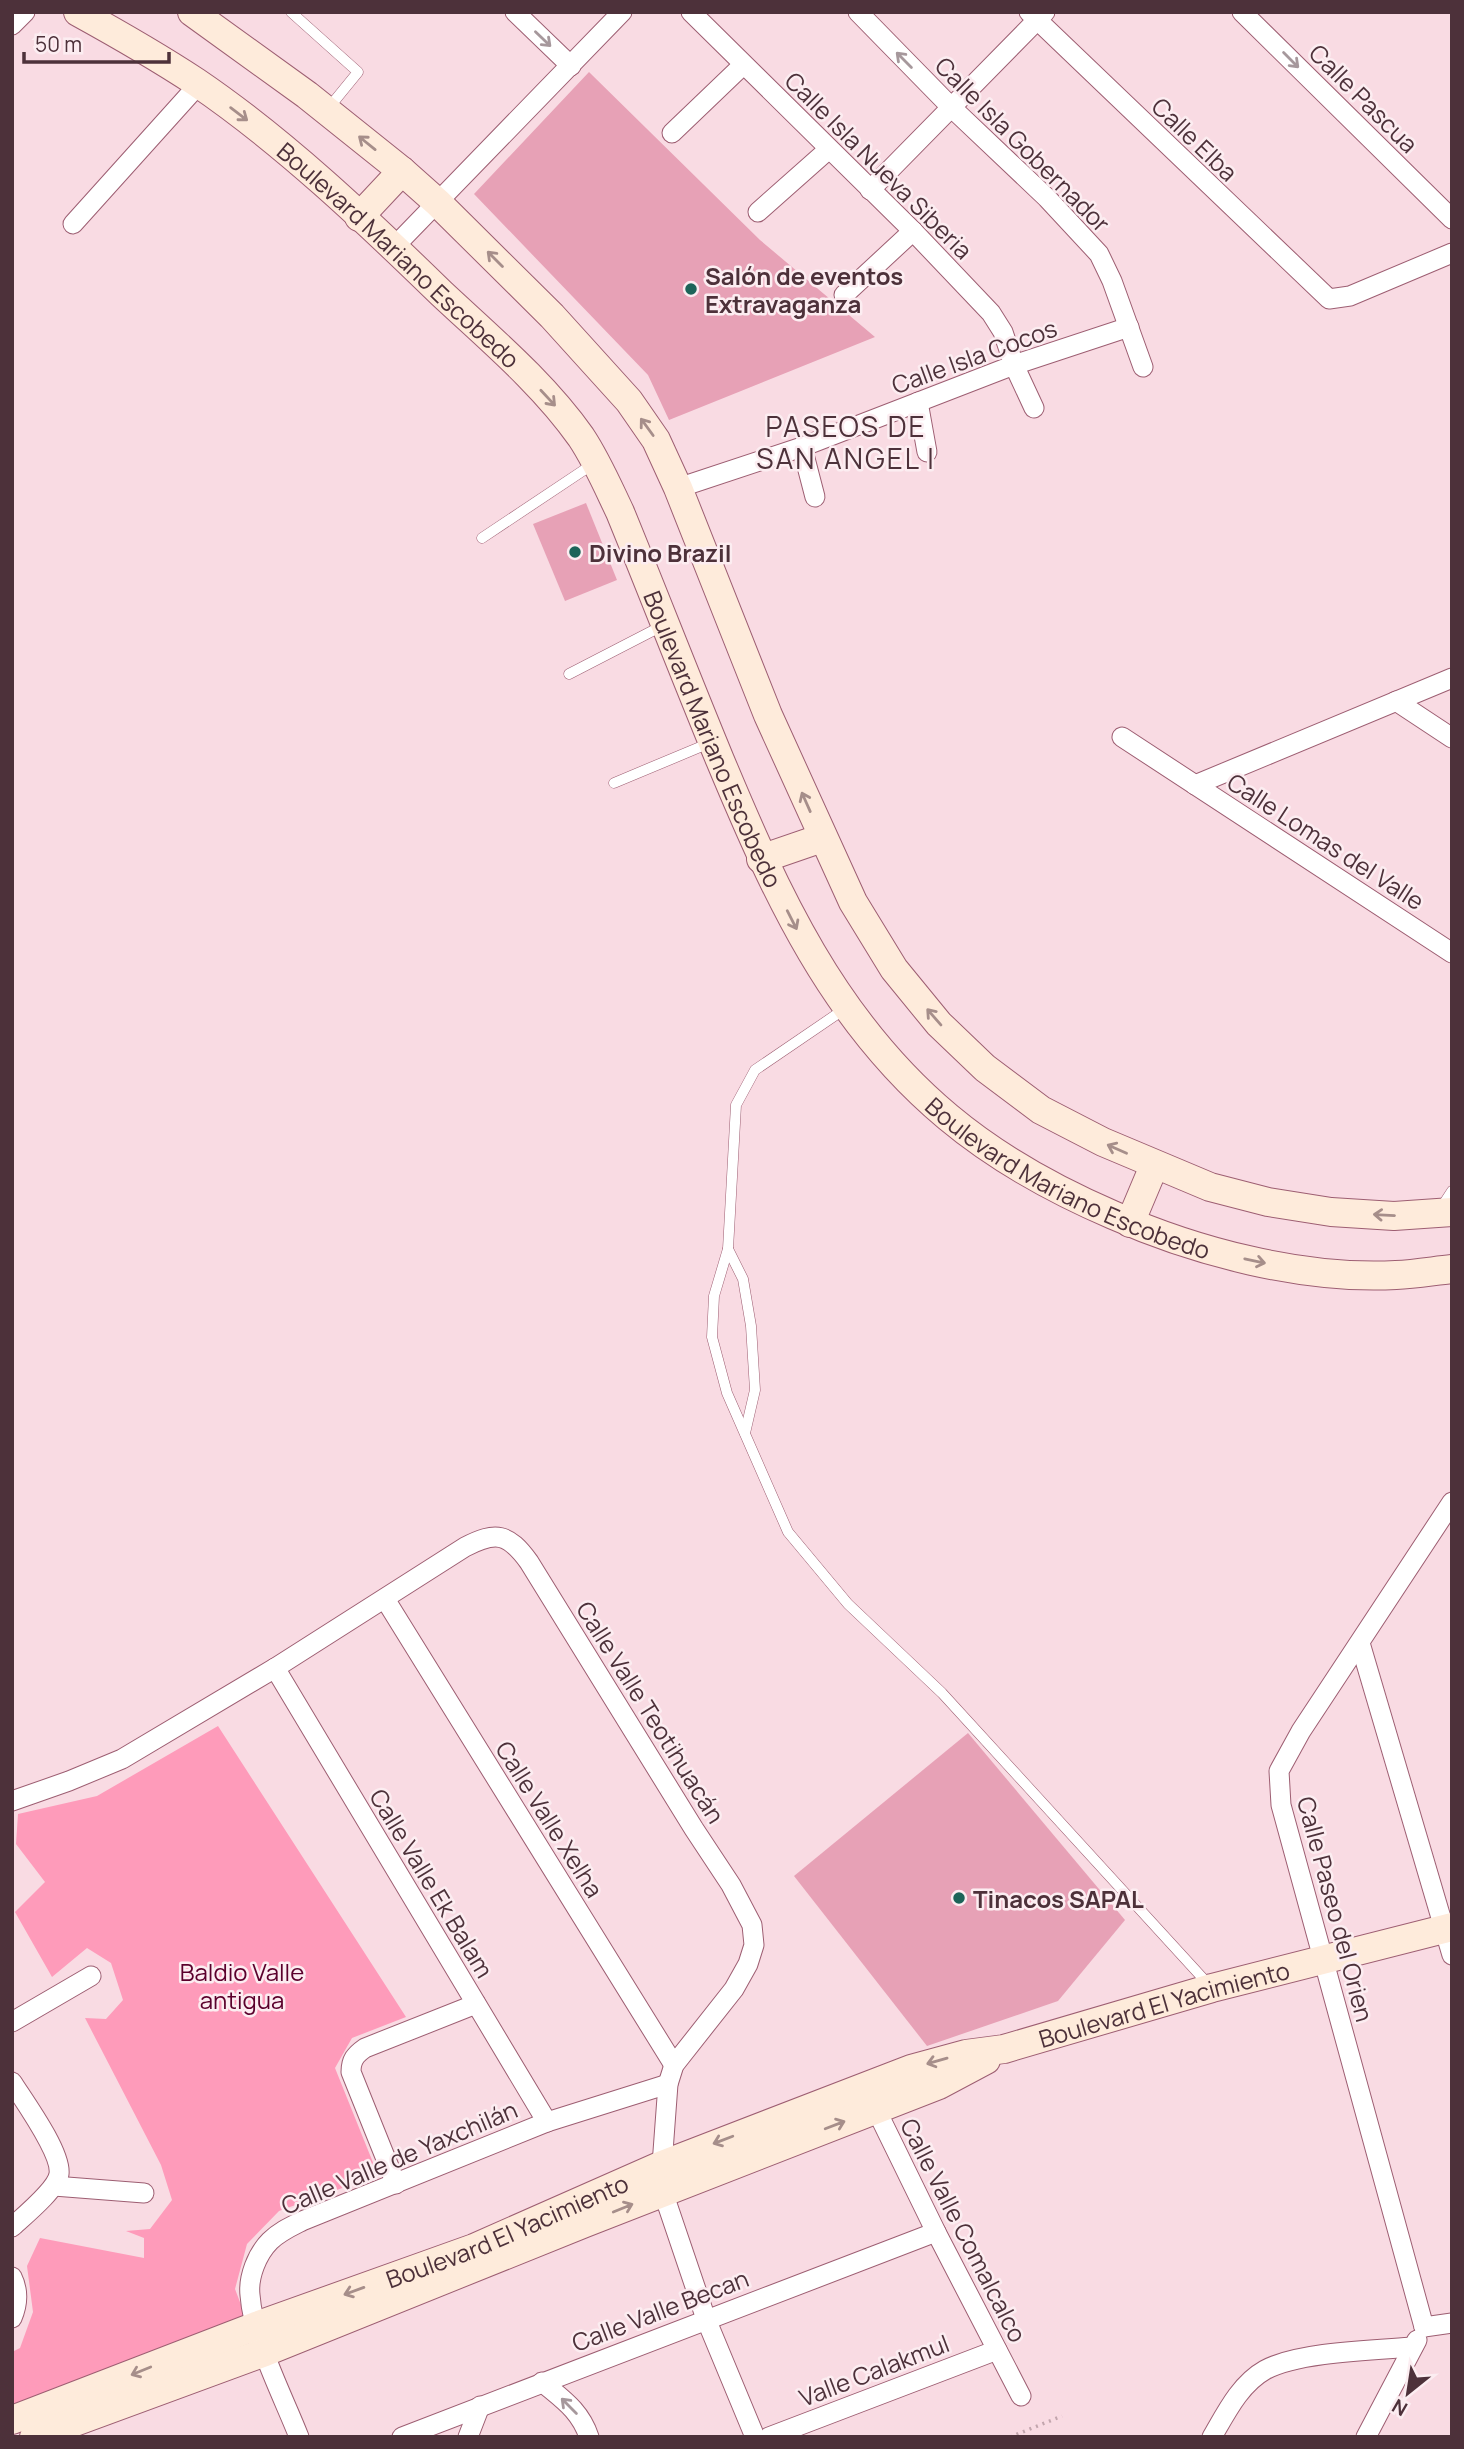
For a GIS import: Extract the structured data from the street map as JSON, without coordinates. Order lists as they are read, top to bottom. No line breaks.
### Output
{"streets":{"street":["Calle Pascua","Calle Elba","Calle Isla Gobernador","Calle Isla Nueva Siberia","Boulevard Mariano Escobedo","Calle Isla Cocos","Calle Lomas del Valle","Calle Valle Teotihuacán","Calle Valle Xelha","Calle Valle Ek Balam","Calle Paseo del Orien","Boulevard El Yacimiento","Calle Valle de Yaxchilán","Calle Valle Comalcalco","Calle Valle Becan","Valle Calakmul"]},"crossings":[["Calle Isla Gobernador","Calle Isla Cocos"],["Calle Isla Nueva Siberia","Calle Isla Cocos"],["Boulevard Mariano Escobedo","Calle Isla Cocos"],["Calle Valle Teotihuacán","Calle Valle Xelha"],["Calle Valle Teotihuacán","Calle Valle Ek Balam"],["Calle Valle Teotihuacán","Calle Valle de Yaxchilán"],["Calle Valle Xelha","Calle Valle de Yaxchilán"],["Calle Valle Ek Balam","Calle Valle de Yaxchilán"],["Calle Paseo del Orien","Boulevard El Yacimiento"],["Boulevard El Yacimiento","Calle Valle de Yaxchilán"],["Boulevard El Yacimiento","Calle Valle Comalcalco"],["Calle Valle Comalcalco","Calle Valle Becan"],["Calle Valle Comalcalco","Valle Calakmul"]],"one_way":["Calle Pascua"],"districts":["PASEOS DE SAN ANGEL I"],"parks":["Baldio Valle antigua"],"places":["Salón de eventos Extravaganza","Divino Brazil","Tinacos SAPAL"],"scale_bar":"50 m","north":"bottom left"}
